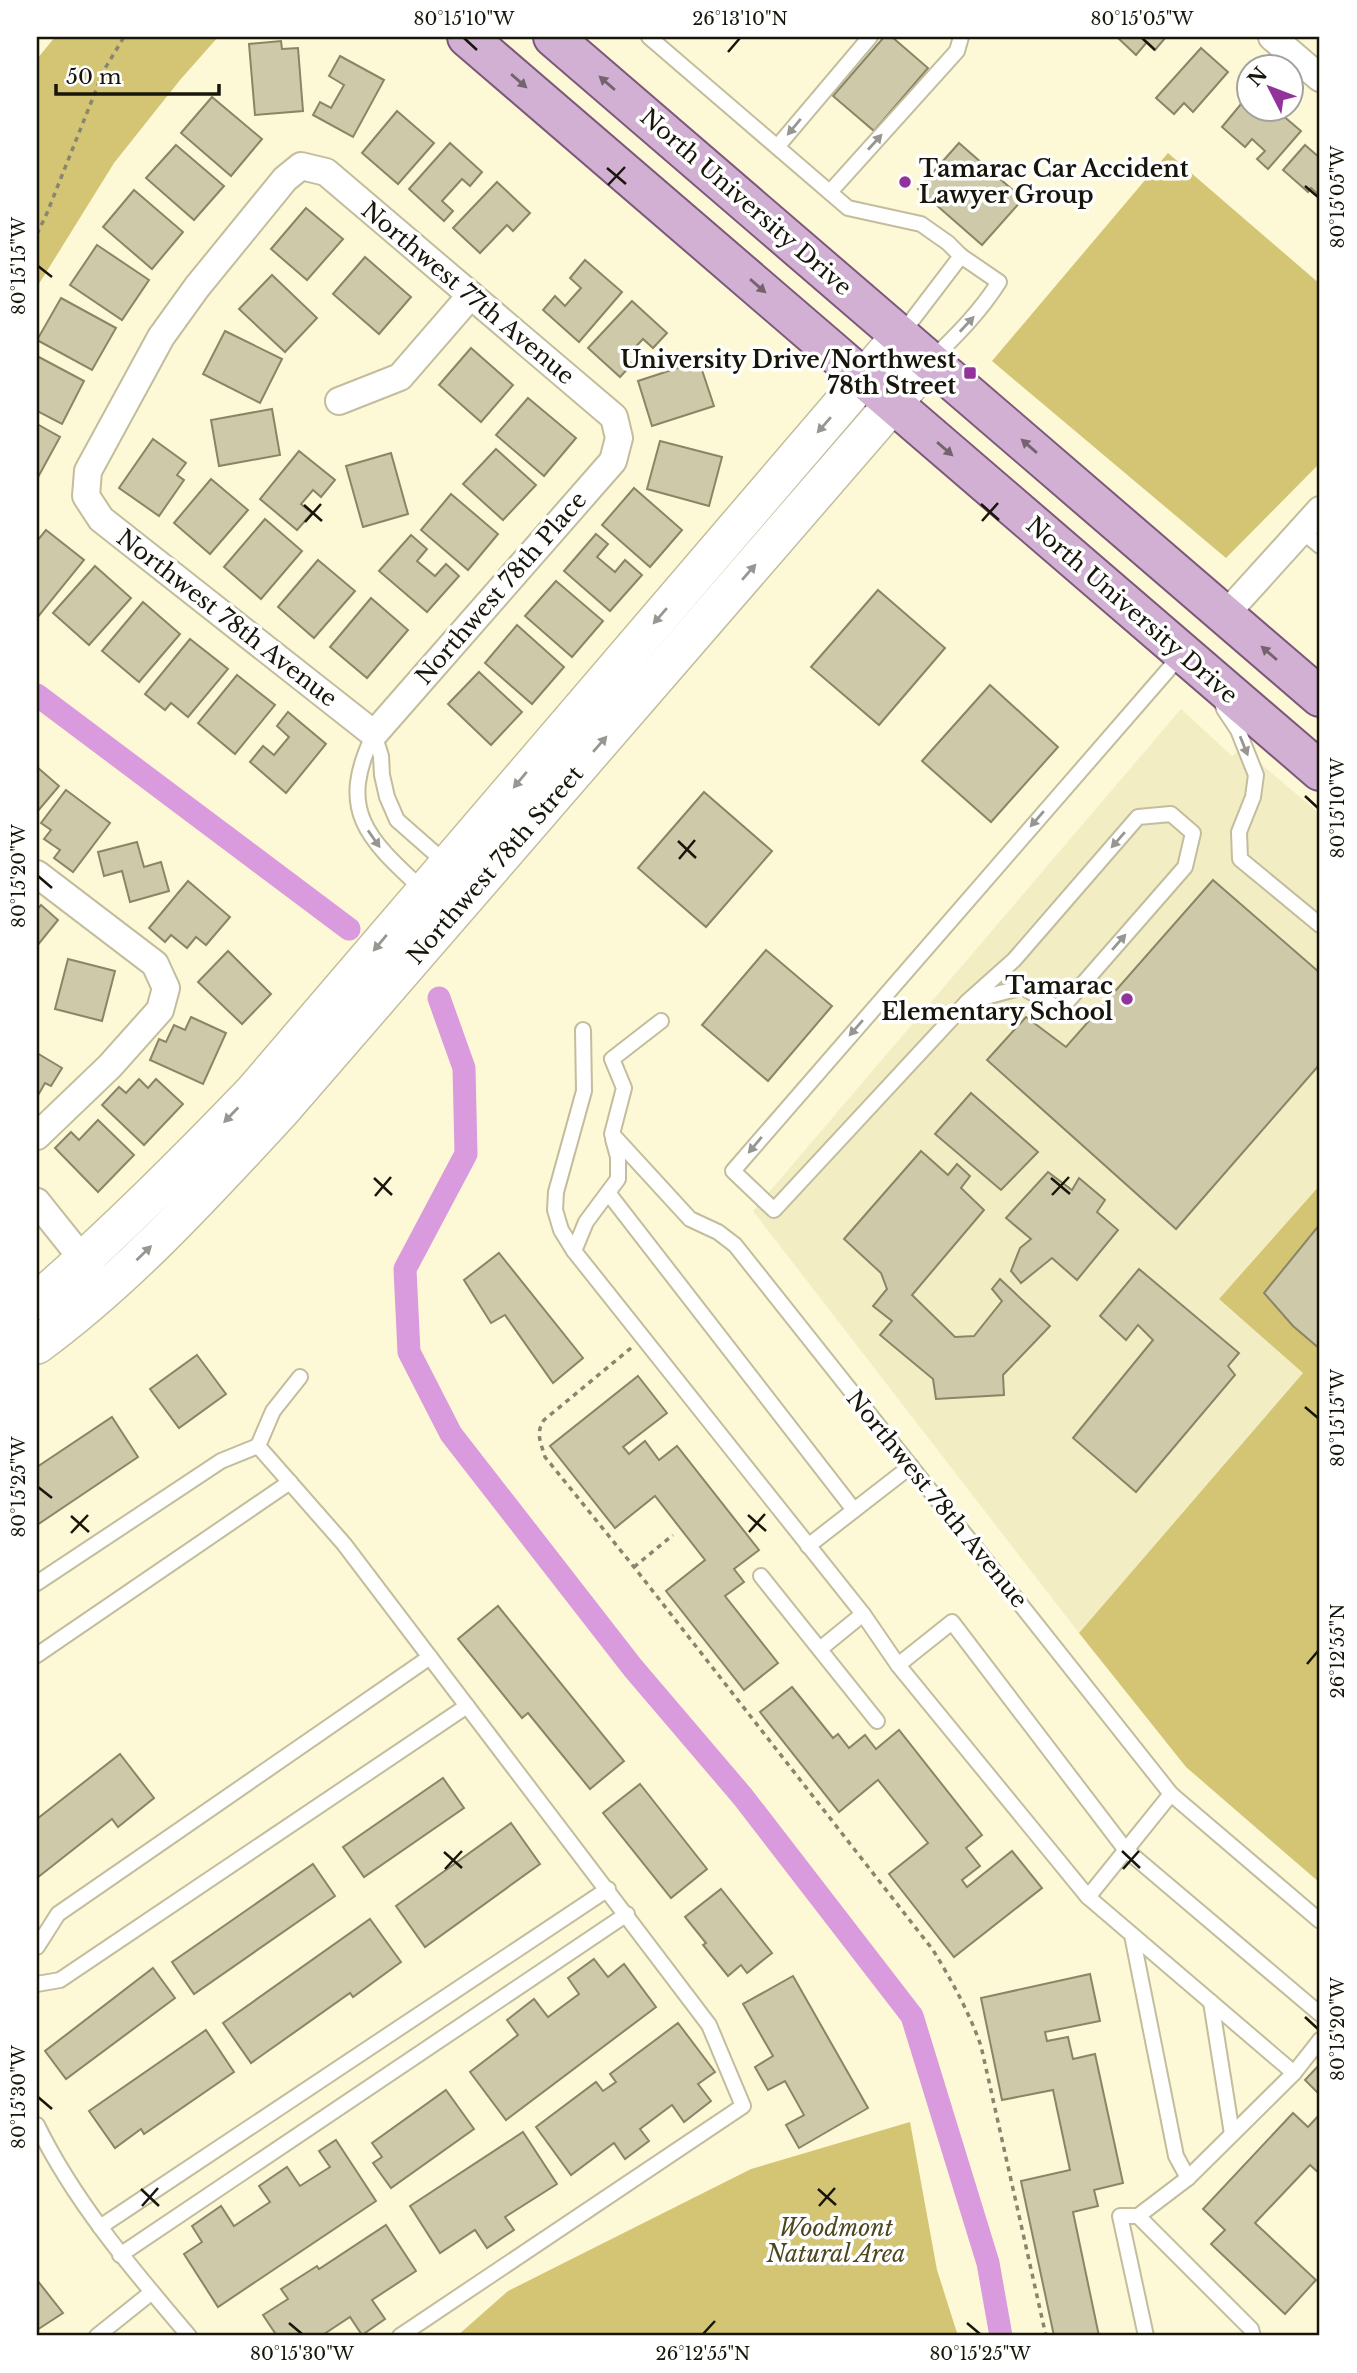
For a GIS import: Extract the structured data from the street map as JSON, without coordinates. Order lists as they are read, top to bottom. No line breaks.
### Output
{"streets":{"main road":["North University Drive"],"street":["Northwest 77th Avenue","Northwest 78th Place","Northwest 78th Avenue","Northwest 78th Street"]},"crossings":[["North University Drive","Northwest 78th Street"],["Northwest 77th Avenue","Northwest 78th Place"],["Northwest 77th Avenue","Northwest 78th Avenue"],["Northwest 78th Place","Northwest 78th Avenue"]],"parks":["Woodmont Natural Area"],"places":{"other":["Tamarac Car Accident Lawyer Group","Tamarac Elementary School"],"transit":["University Drive/Northwest 78th Street"]},"scale_bar":"50 m","north":"top left","coordinates":["80°15'10\"W","26°13'10\"N","80°15'05\"W","80°15'15\"W","80°15'20\"W","80°15'25\"W","26°12'55\"N","80°15'30\"W"]}
